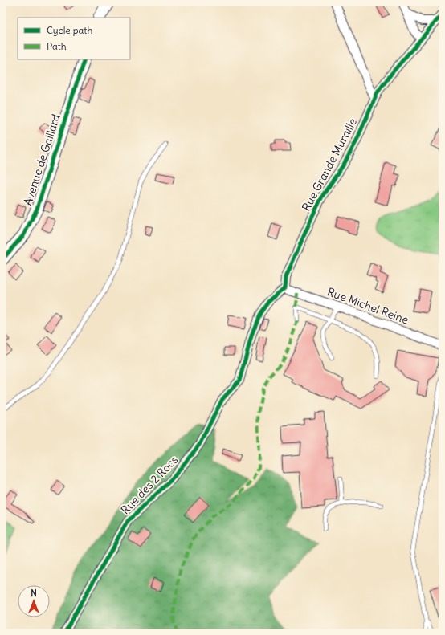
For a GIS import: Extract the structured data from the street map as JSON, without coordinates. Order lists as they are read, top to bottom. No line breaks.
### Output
{"streets":{"street":["Avenue de Gaillard","Rue Grande Muraille","Rue Michel Reine","Rue des 2 Rocs"]},"crossings":[["Rue Grande Muraille","Rue Michel Reine"],["Rue Grande Muraille","Rue des 2 Rocs"],["Rue Michel Reine","Rue des 2 Rocs"]],"legend":["Cycle path","Path"],"north":"top"}
